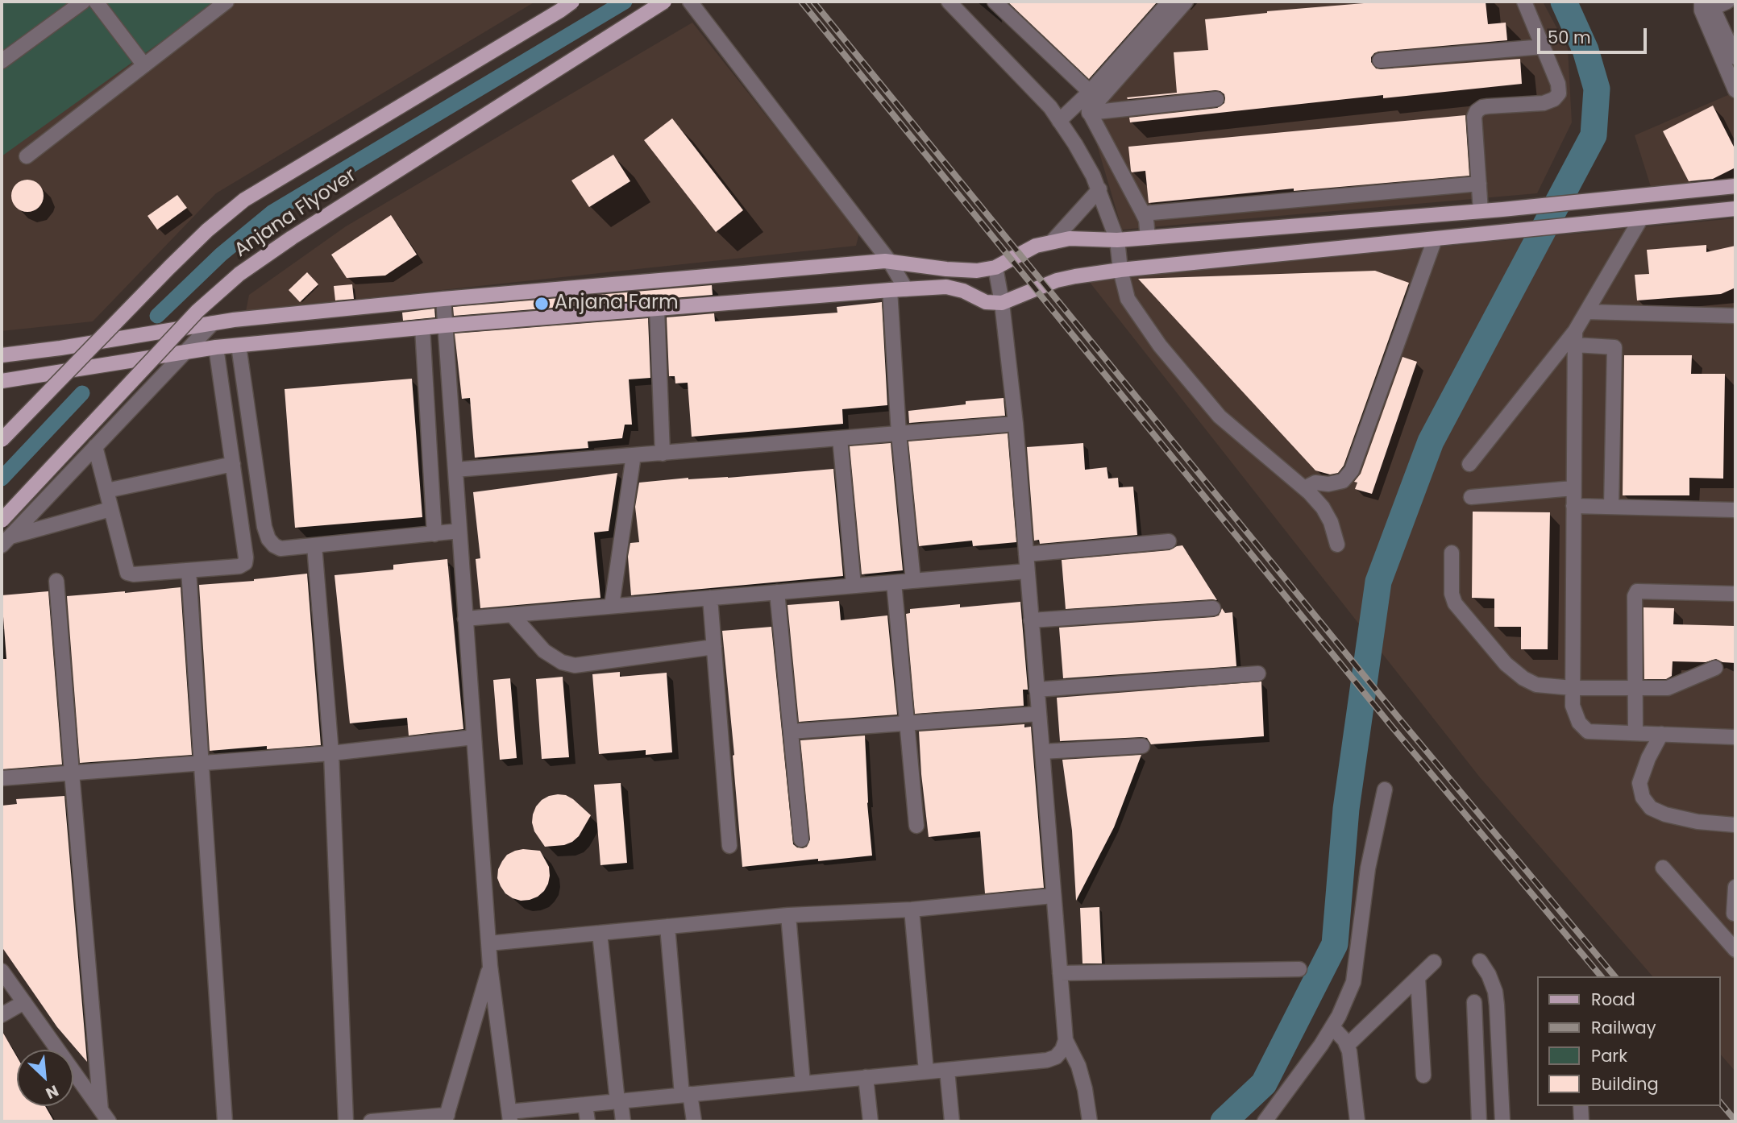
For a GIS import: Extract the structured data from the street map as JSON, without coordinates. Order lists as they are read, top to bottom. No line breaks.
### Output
{"streets":{"main road":["Anjana Flyover"]},"places":["Anjana Farm"],"legend":["Road","Railway","Park","Building"],"scale_bar":"50 m","north":"bottom right"}
